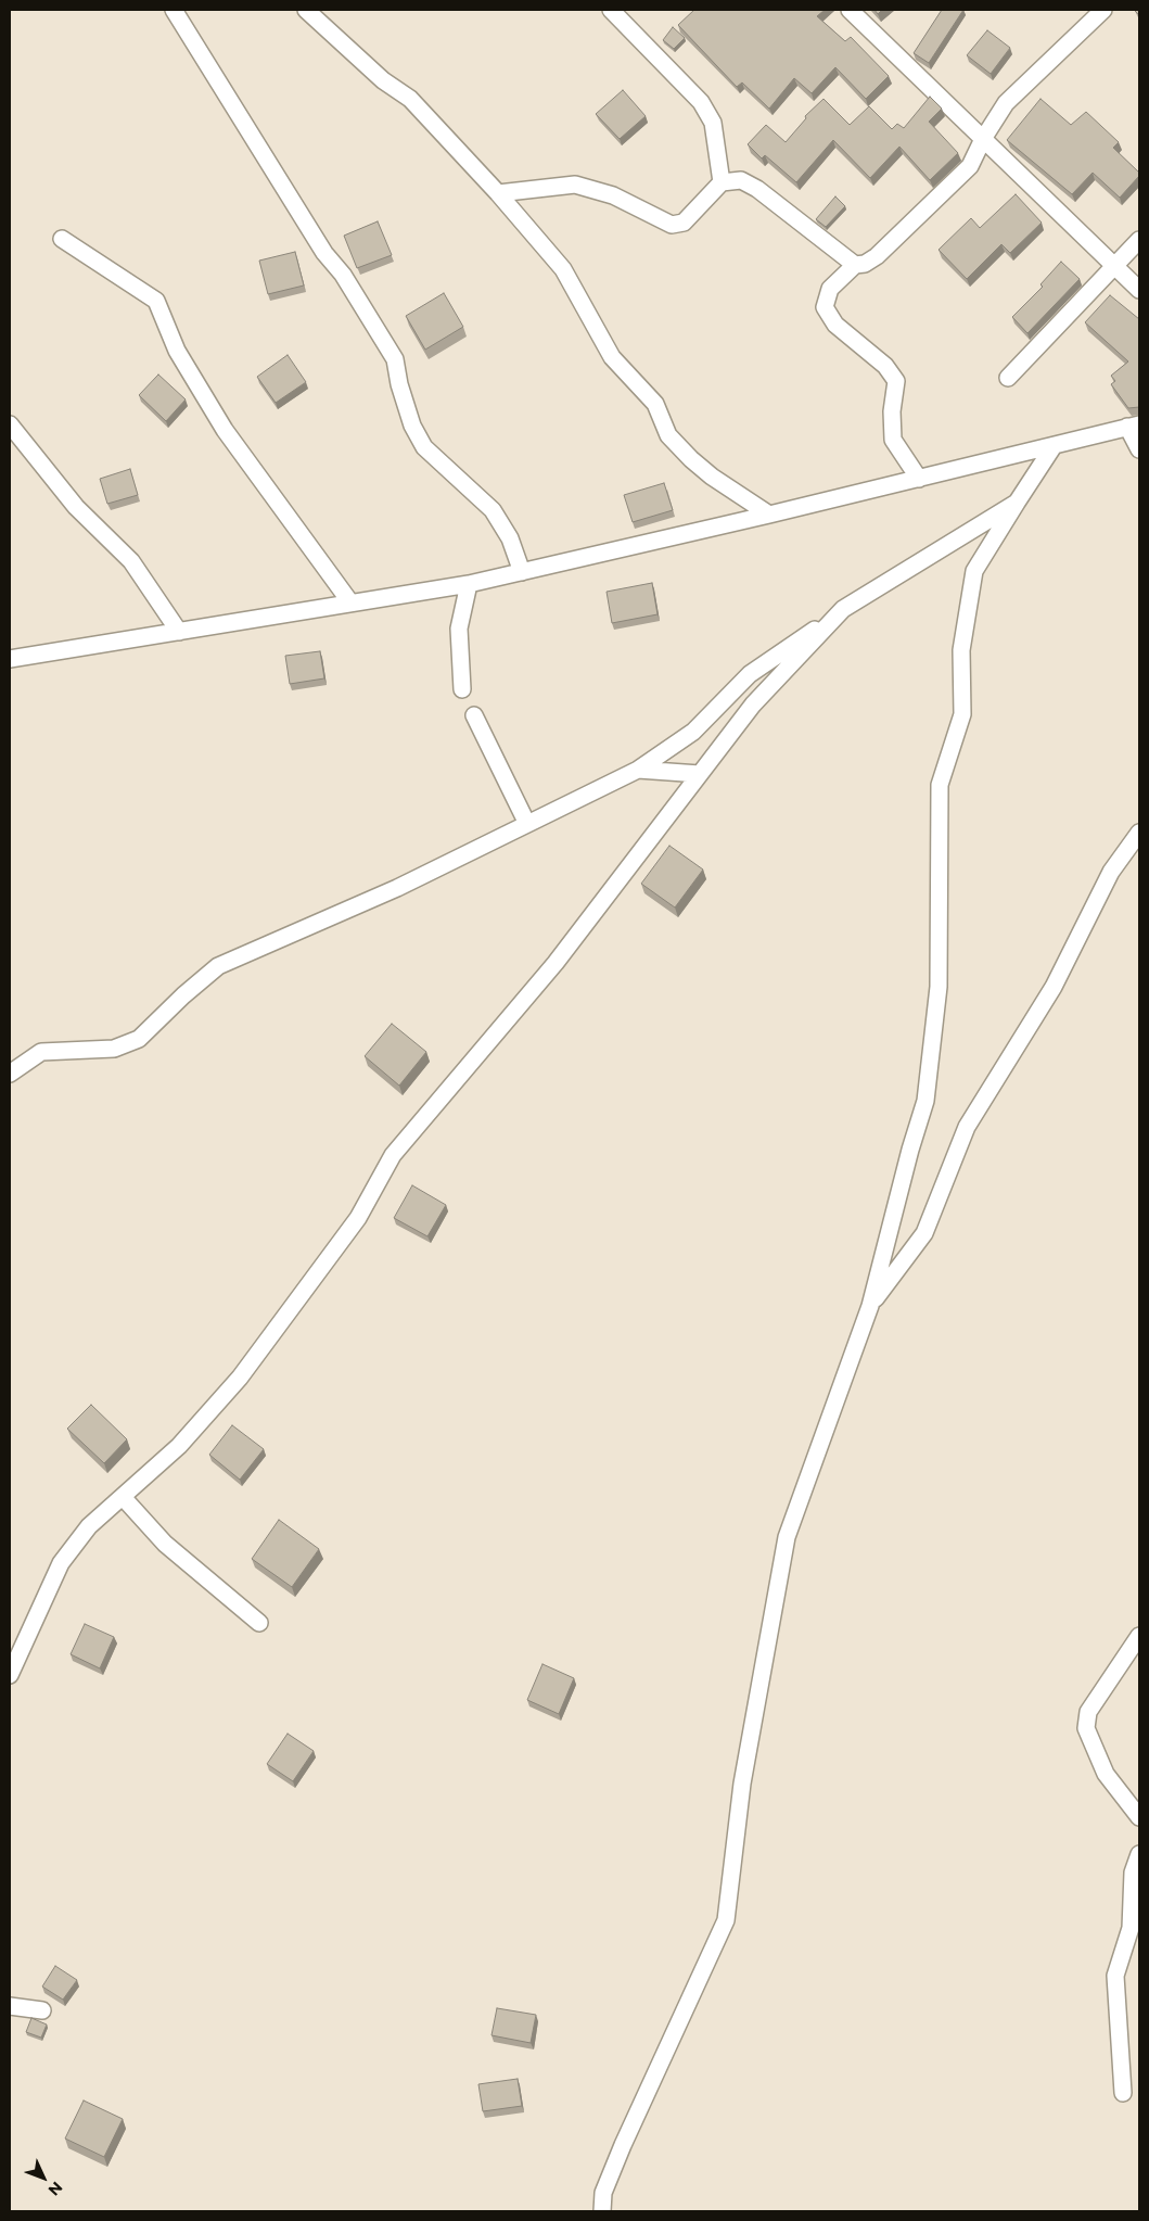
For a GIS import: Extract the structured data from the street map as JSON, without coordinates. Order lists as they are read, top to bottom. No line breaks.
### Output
{"north":"bottom right"}
